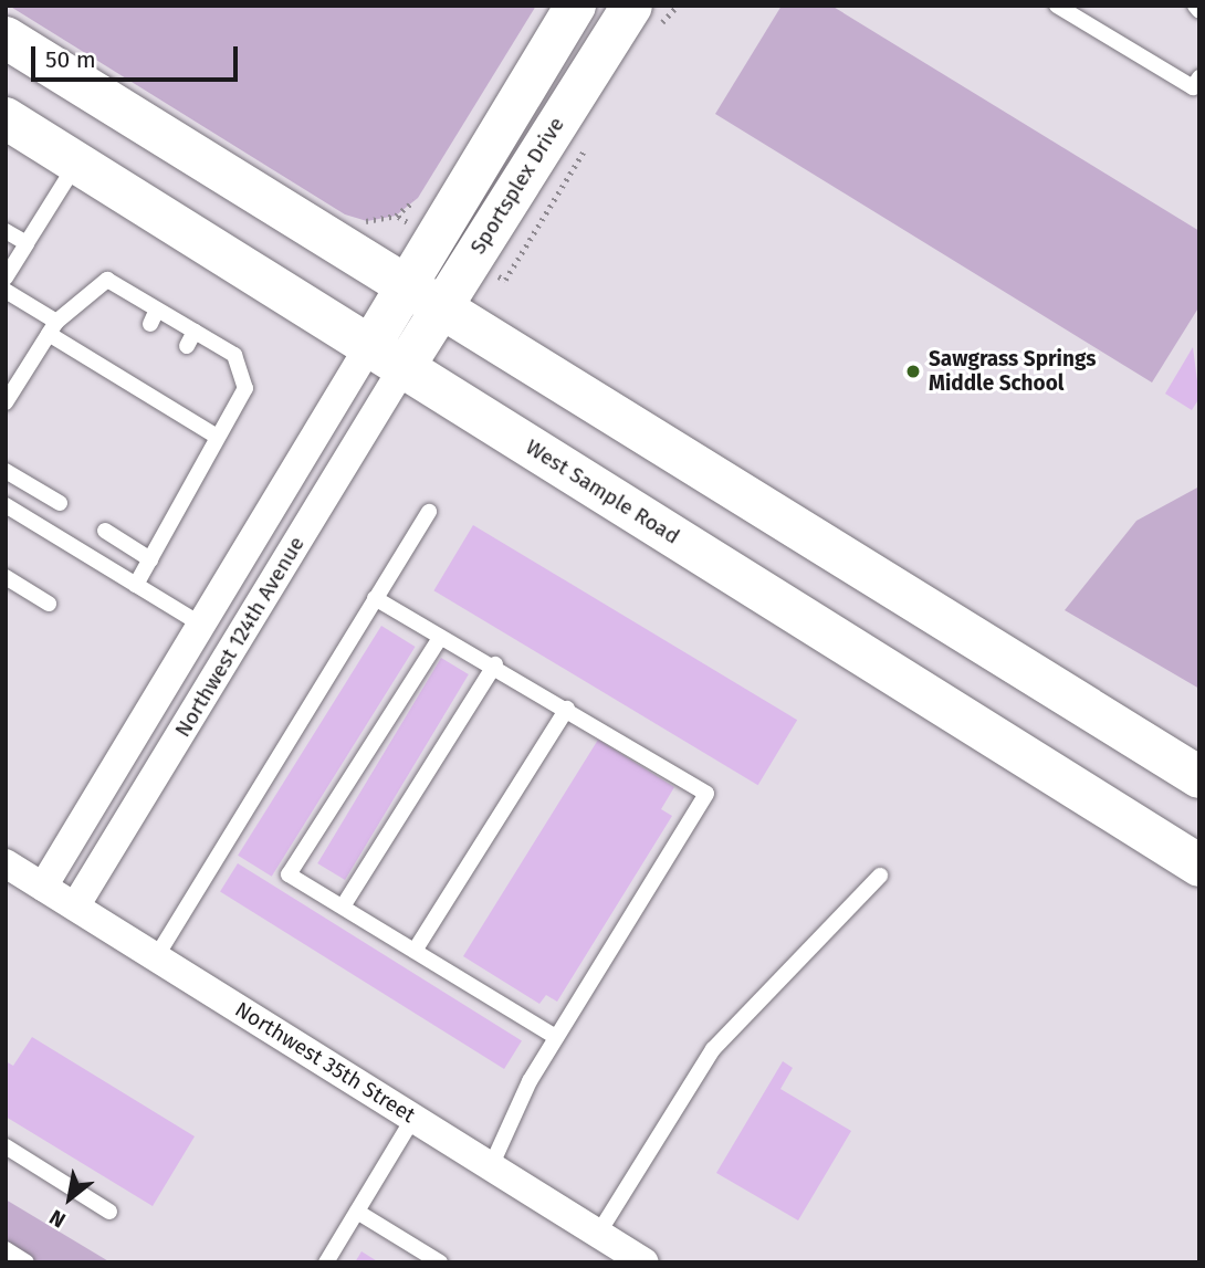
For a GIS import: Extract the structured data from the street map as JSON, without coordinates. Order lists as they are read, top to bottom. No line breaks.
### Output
{"streets":{"main road":["West Sample Road"],"street":["Sportsplex Drive","Northwest 124th Avenue","Northwest 35th Street"]},"crossings":[["Sportsplex Drive","West Sample Road"],["Sportsplex Drive","Northwest 124th Avenue"],["West Sample Road","Northwest 124th Avenue"],["Northwest 124th Avenue","Northwest 35th Street"]],"places":["Sawgrass Springs Middle School"],"scale_bar":"50 m","north":"bottom left"}
